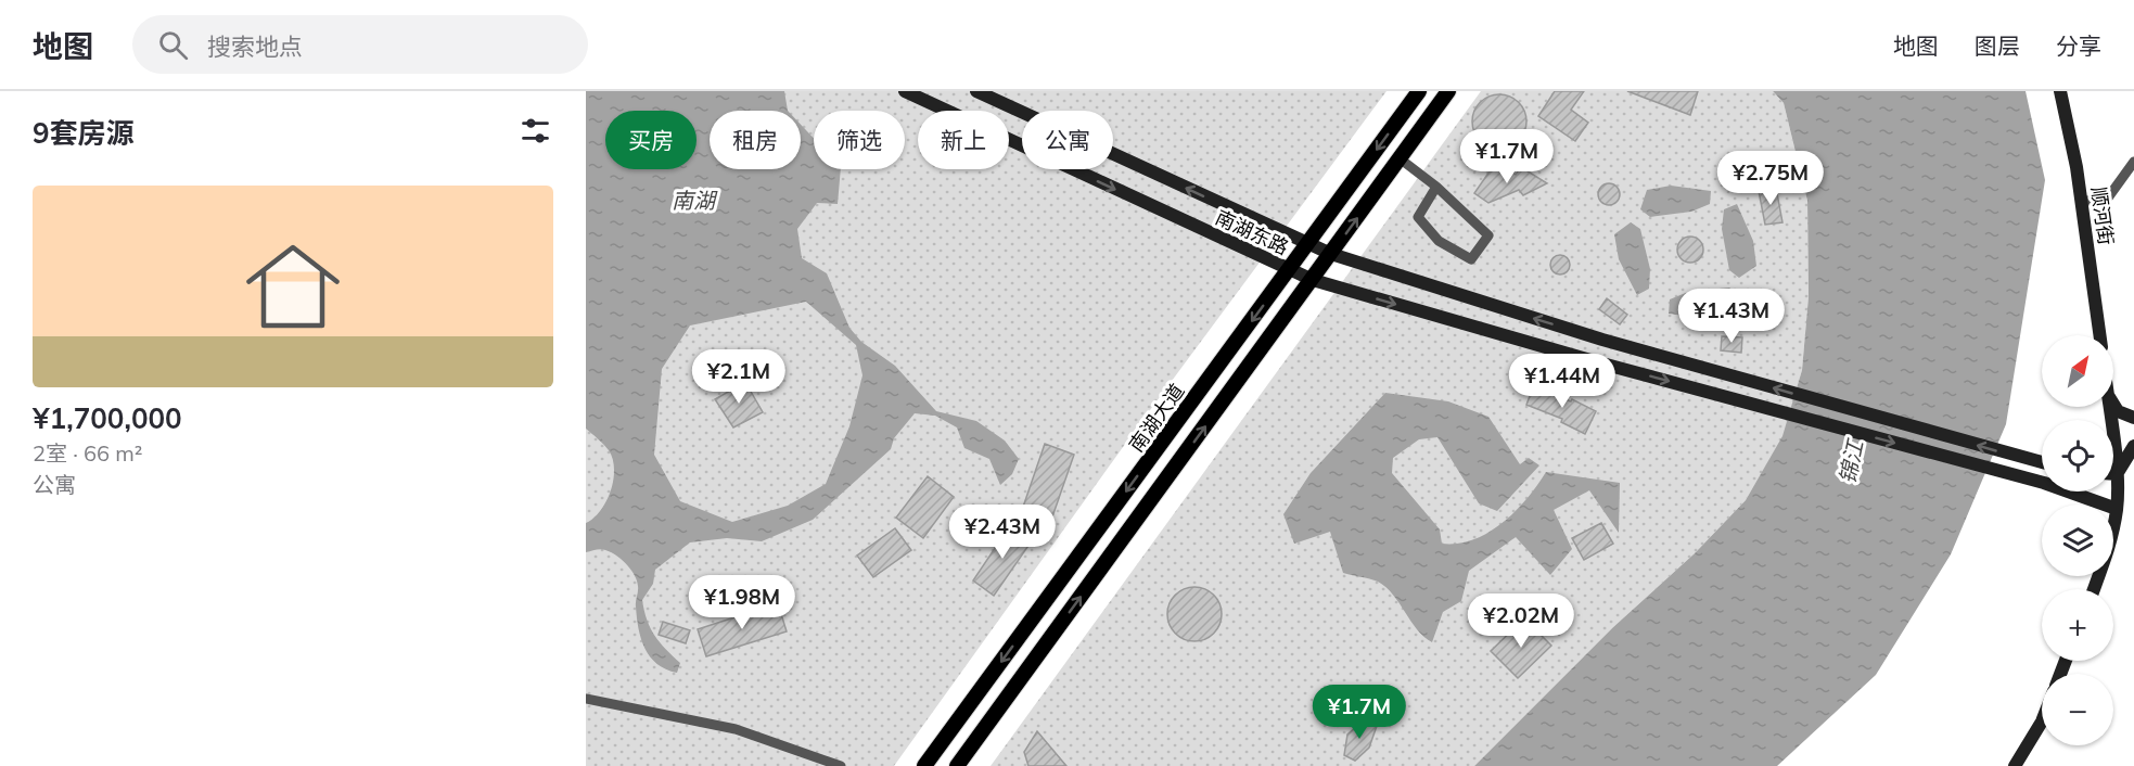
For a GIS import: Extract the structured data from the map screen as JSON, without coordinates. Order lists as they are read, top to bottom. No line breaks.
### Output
{"streets":{"main road":["顺河街","南湖东路","南湖大道"]},"crossings":[["南湖东路","南湖大道"]],"water":["南湖","锦江"],"north":"top right","page":{"header":"地图","search":"搜索地点","nav":["地图","图层","分享"],"heading":"9套房源","chip":["买房","租房","筛选","新上","公寓"],"price":["¥1.7M","¥2.75M","¥1.43M","¥2.1M","¥1.44M","¥2.43M","¥1.98M","¥2.02M","¥1.7M"],"list":[{"name":"¥1,700,000","note":"2室 · 66 m² · 公寓"}],"map_buttons":["+","−"]}}
